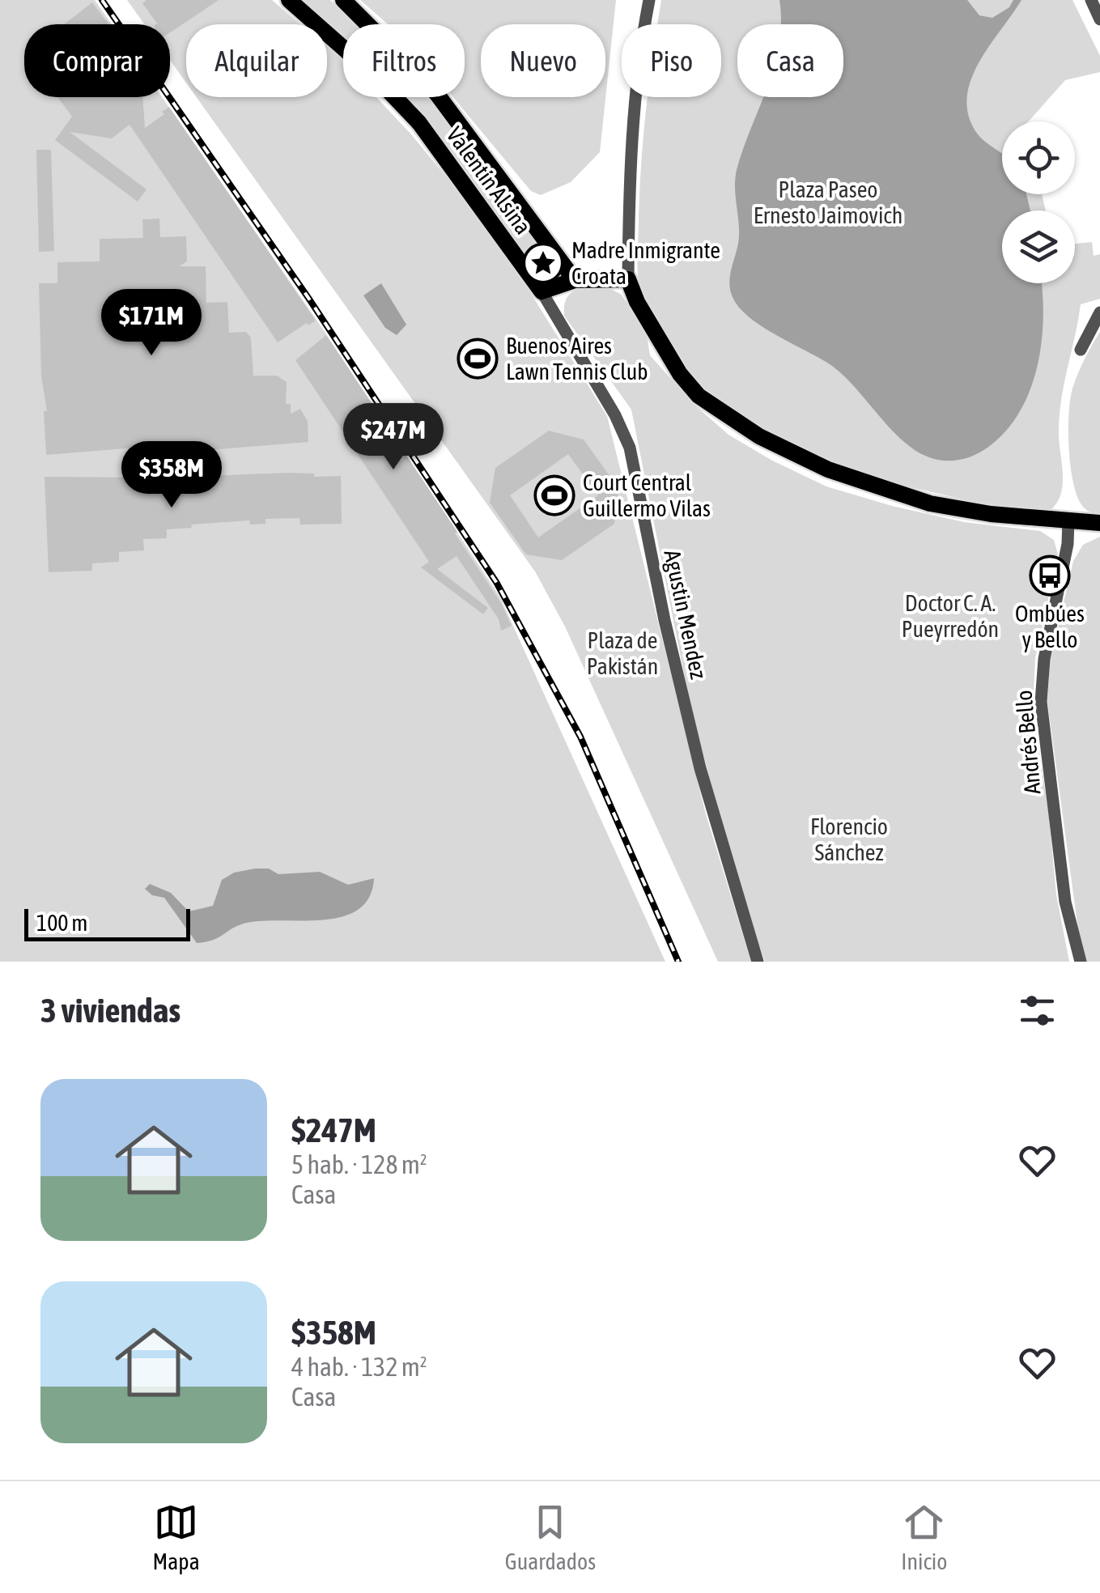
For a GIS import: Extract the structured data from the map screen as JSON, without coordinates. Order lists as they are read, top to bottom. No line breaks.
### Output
{"streets":{"main road":["Valentín Alsina"],"street":["Agustin Mendez","Andrés Bello"]},"crossings":[["Valentín Alsina","Agustin Mendez"]],"parks":["Plaza Paseo Ernesto Jaimovich","Doctor C. A. Pueyrredón","Plaza de Pakistán","Florencio Sánchez"],"places":{"place":["Madre Inmigrante Croata"],"sports":["Buenos Aires Lawn Tennis Club","Court Central Guillermo Vilas"],"bus stop":["Ombúes y Bello"]},"scale_bar":"100 m","page":{"chip":["Comprar","Alquilar","Filtros","Nuevo","Piso","Casa"],"price":["$171M","$247M","$358M"],"scale":"100 m","heading":"3 viviendas","list":[{"name":"$247M","note":"5 hab. · 128 m² · Casa"},{"name":"$358M","note":"4 hab. · 132 m² · Casa"}],"tabs":["Mapa","Guardados","Inicio"]}}
